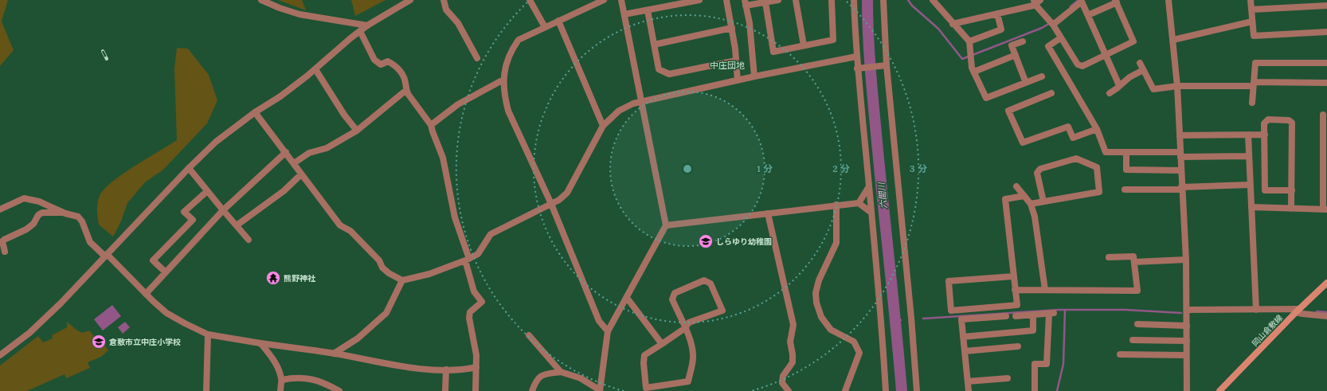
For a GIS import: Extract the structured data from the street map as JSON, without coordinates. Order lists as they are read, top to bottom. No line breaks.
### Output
{"streets":{"main road":["岡山倉敷線"]},"districts":["中庄団地"],"water":["六間川"],"places":{"school or university":["しらゆり幼稚園","倉敷市立中庄小学校"],"temple":["熊野神社"]},"rings":["1 分","2 分","3 分"]}
